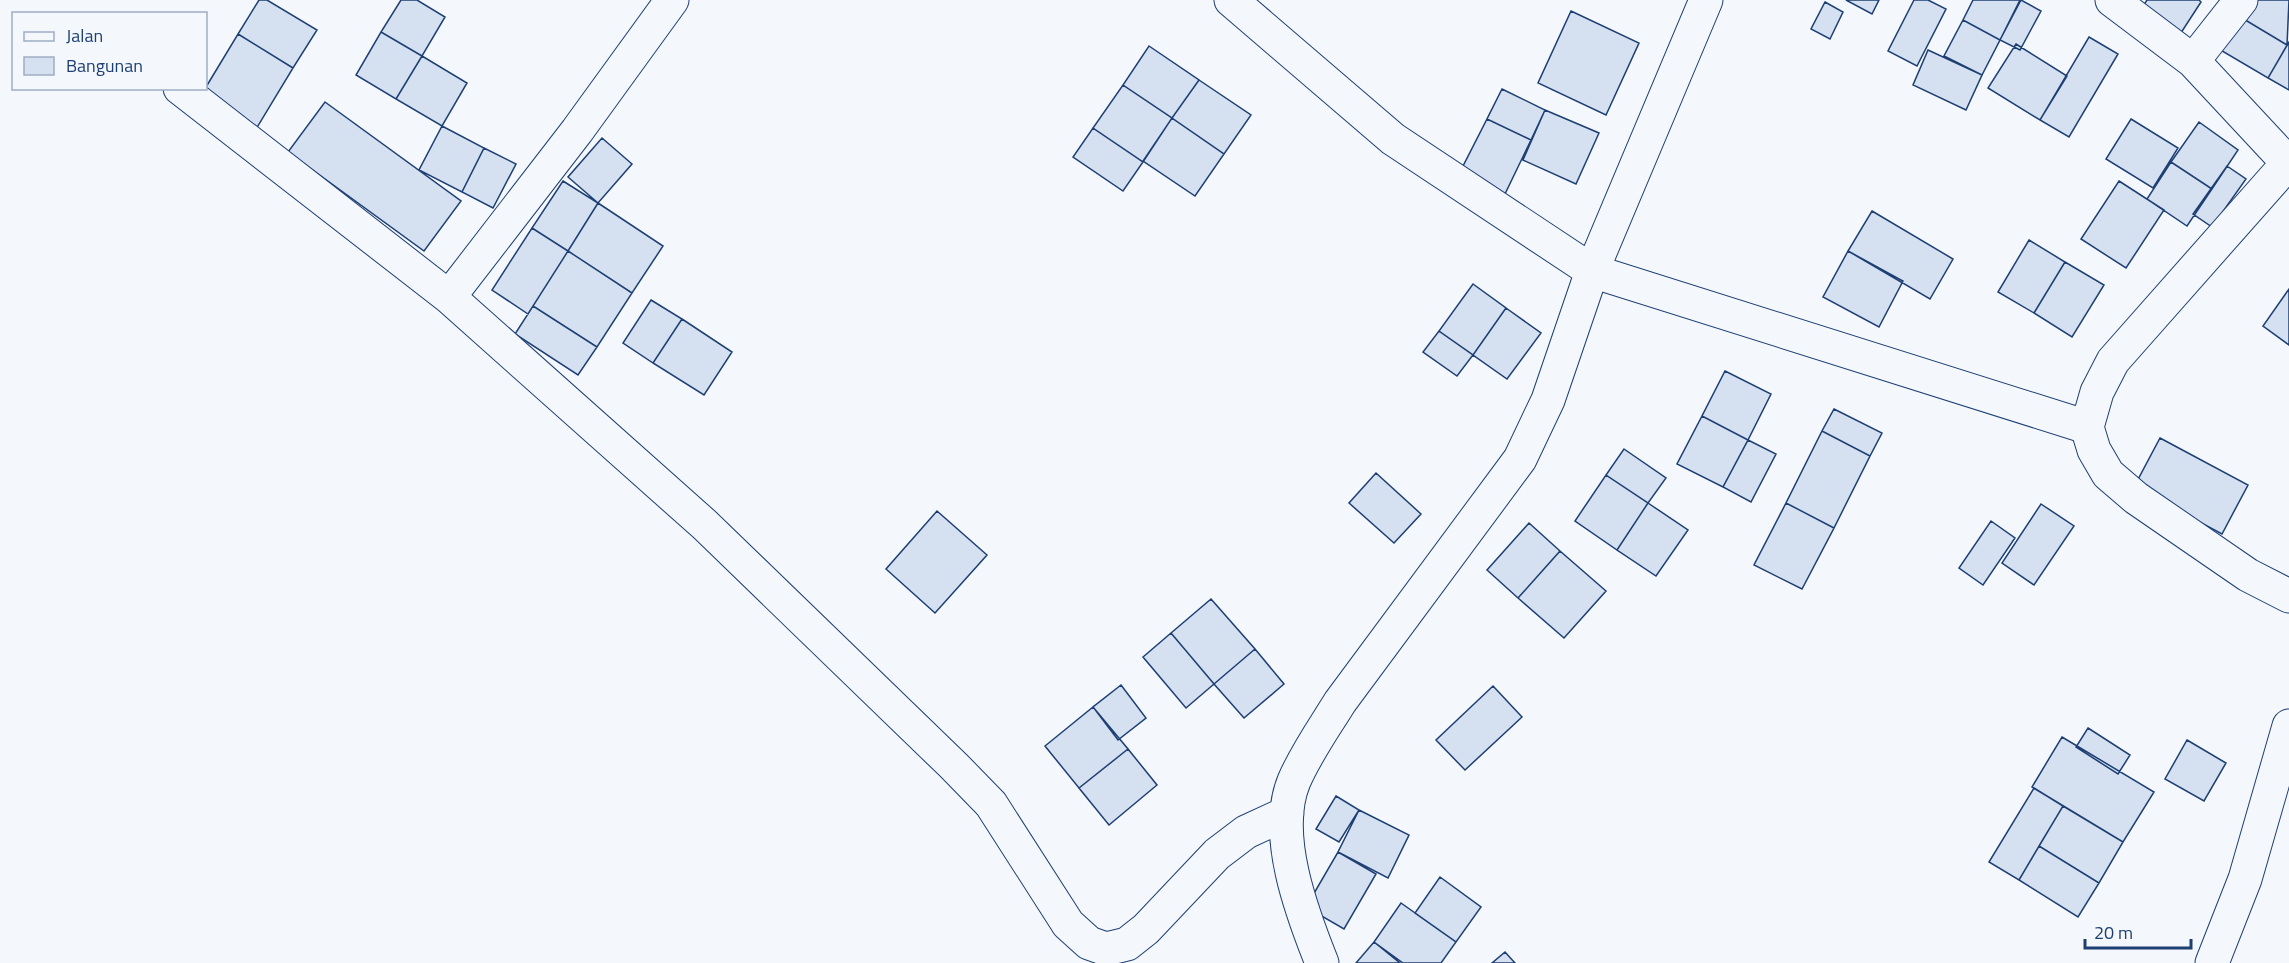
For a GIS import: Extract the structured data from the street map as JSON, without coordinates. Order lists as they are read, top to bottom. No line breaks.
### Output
{"legend":["Jalan","Bangunan"],"scale_bar":"20 m"}
